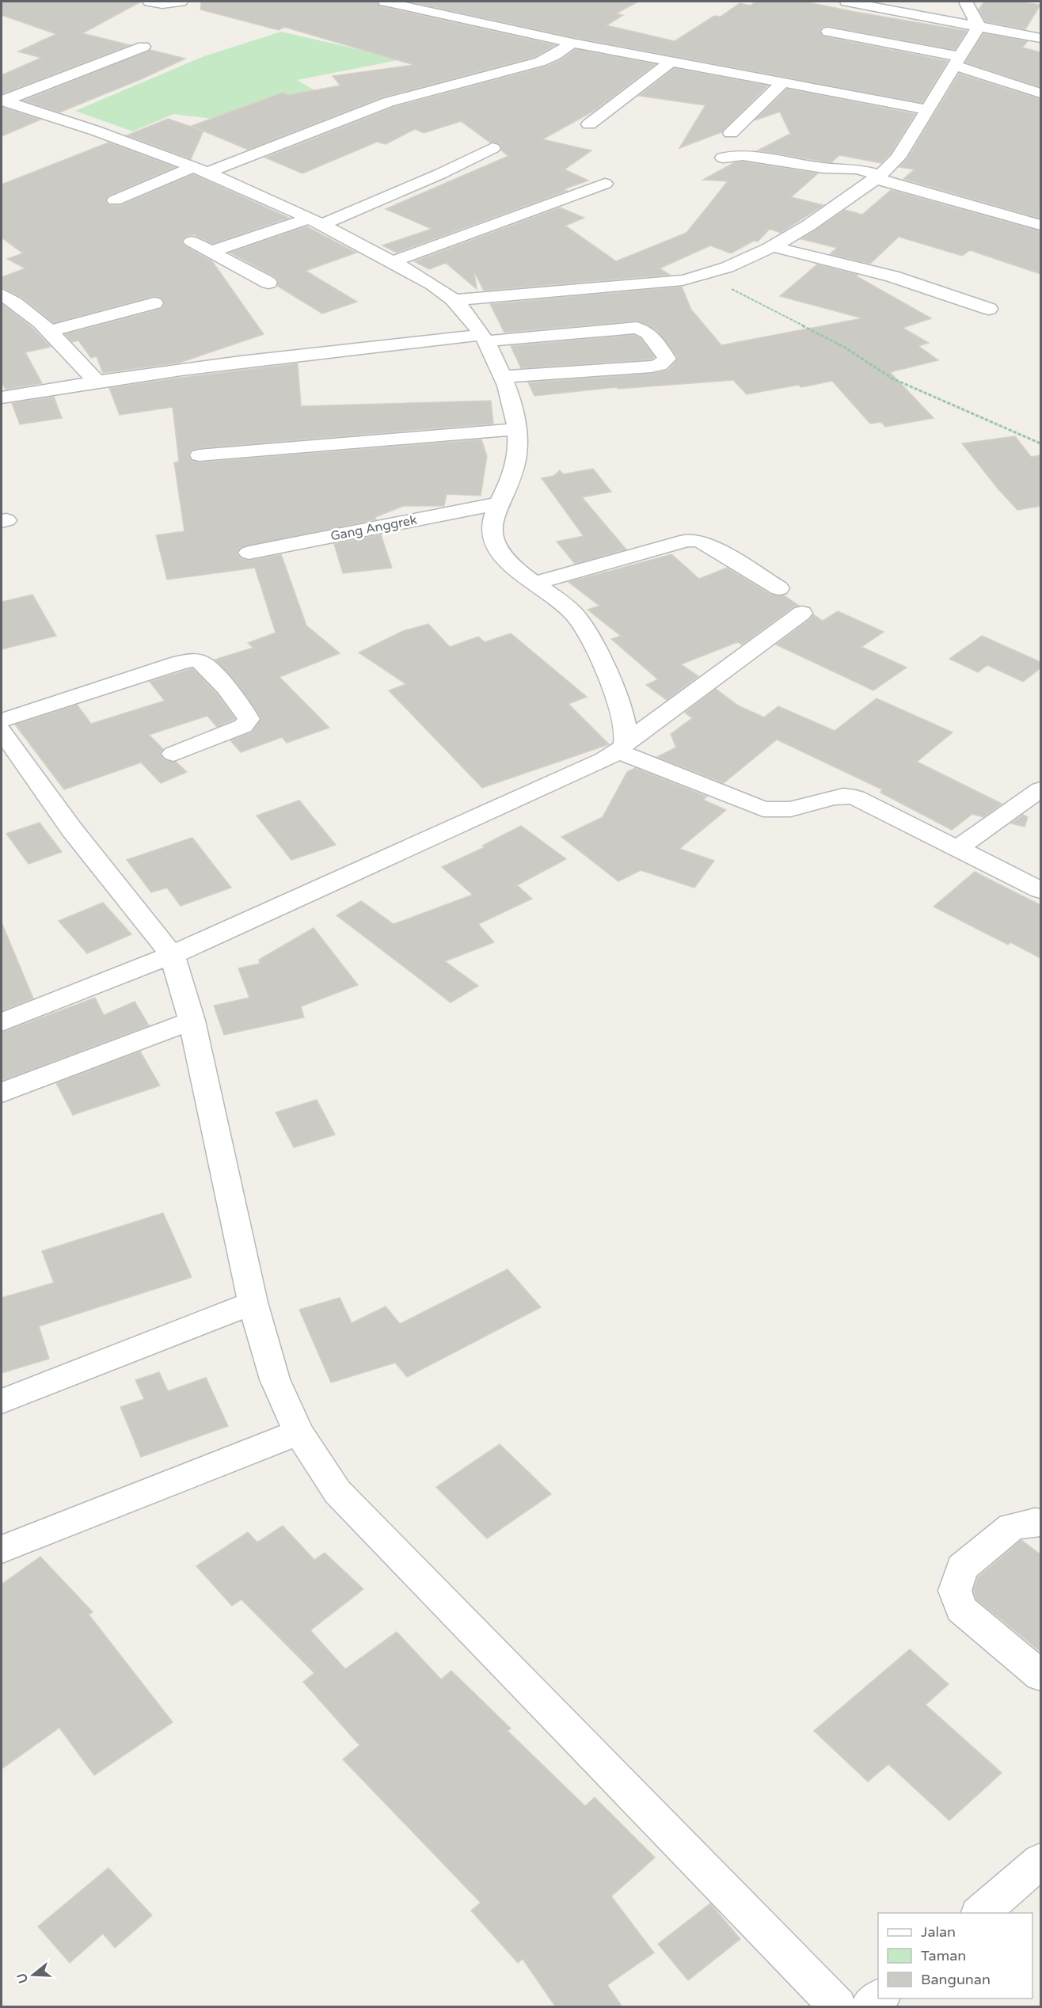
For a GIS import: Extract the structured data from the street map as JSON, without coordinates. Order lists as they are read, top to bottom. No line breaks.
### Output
{"streets":{"street":["Gang Anggrek"]},"legend":["Jalan","Taman","Bangunan"],"north":"left"}
